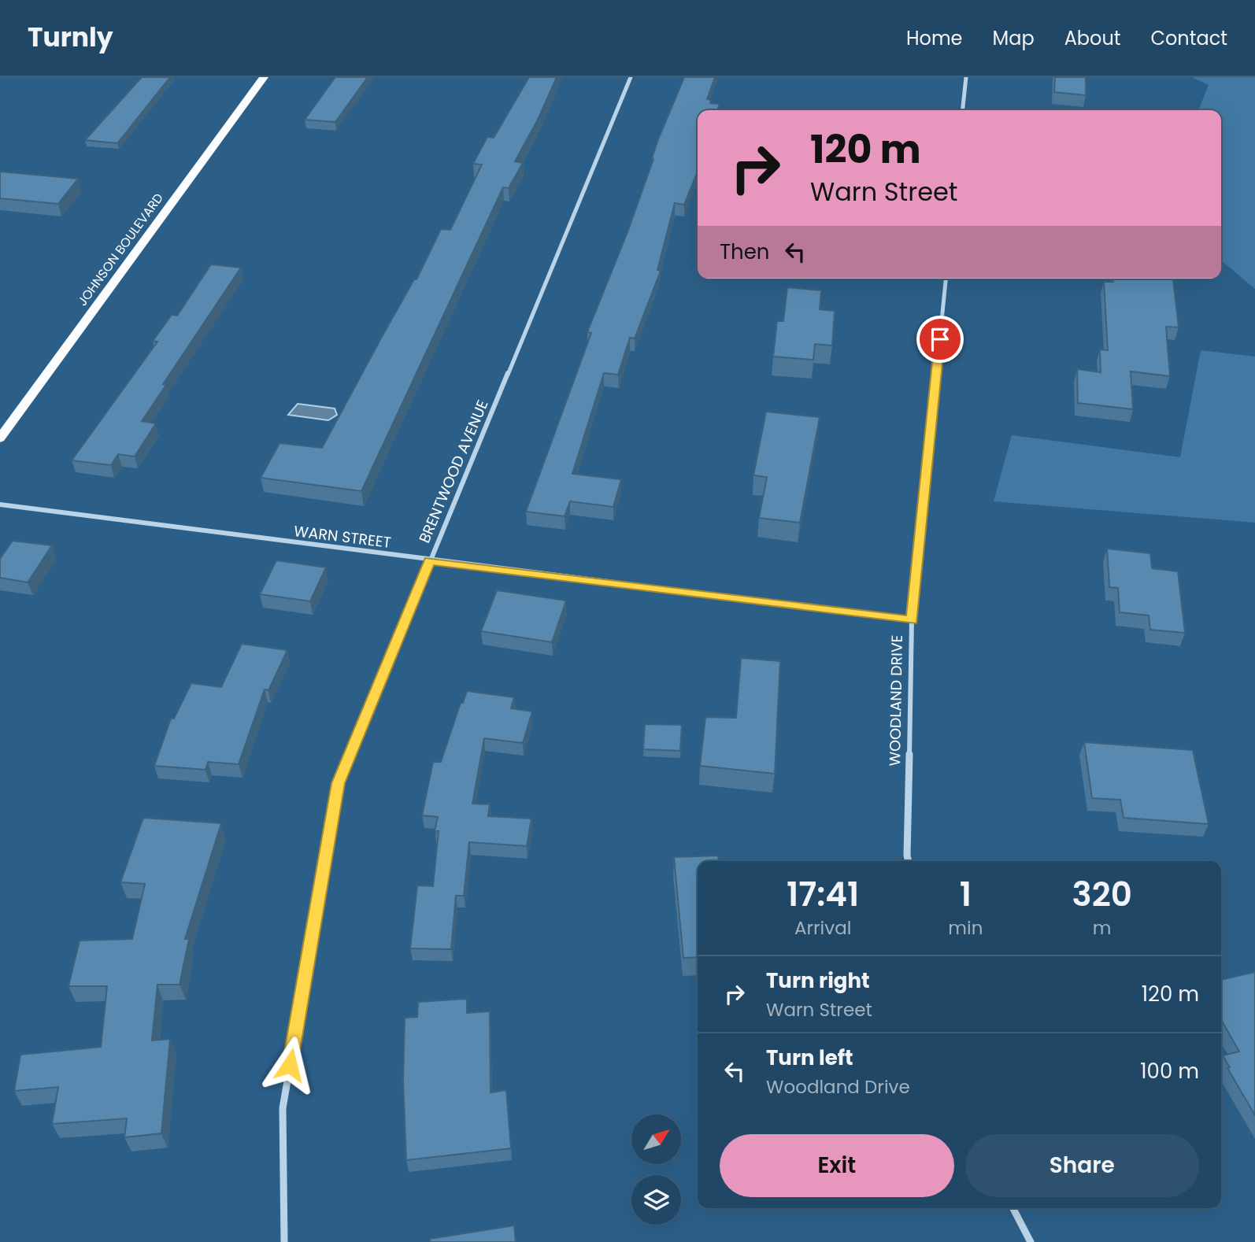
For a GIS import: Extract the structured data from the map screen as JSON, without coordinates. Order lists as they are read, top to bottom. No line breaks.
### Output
{"streets":{"main road":["JOHNSON BOULEVARD"],"street":["BRENTWOOD AVENUE","WARN STREET","WOODLAND DRIVE"]},"crossings":[["BRENTWOOD AVENUE","WARN STREET"],["WARN STREET","WOODLAND DRIVE"]],"north":"top right","page":{"header":"Turnly","nav":["Home","Map","About","Contact"],"turn":["120 m","Warn Street"],"then":"Then","eta":["17:41","Arrival","1","min","320","m"],"list":[{"name":"Turn right","note":"Warn Street","value":"120 m"},{"name":"Turn left","note":"Woodland Drive","value":"100 m"}],"buttons":["Exit","Share"]}}
